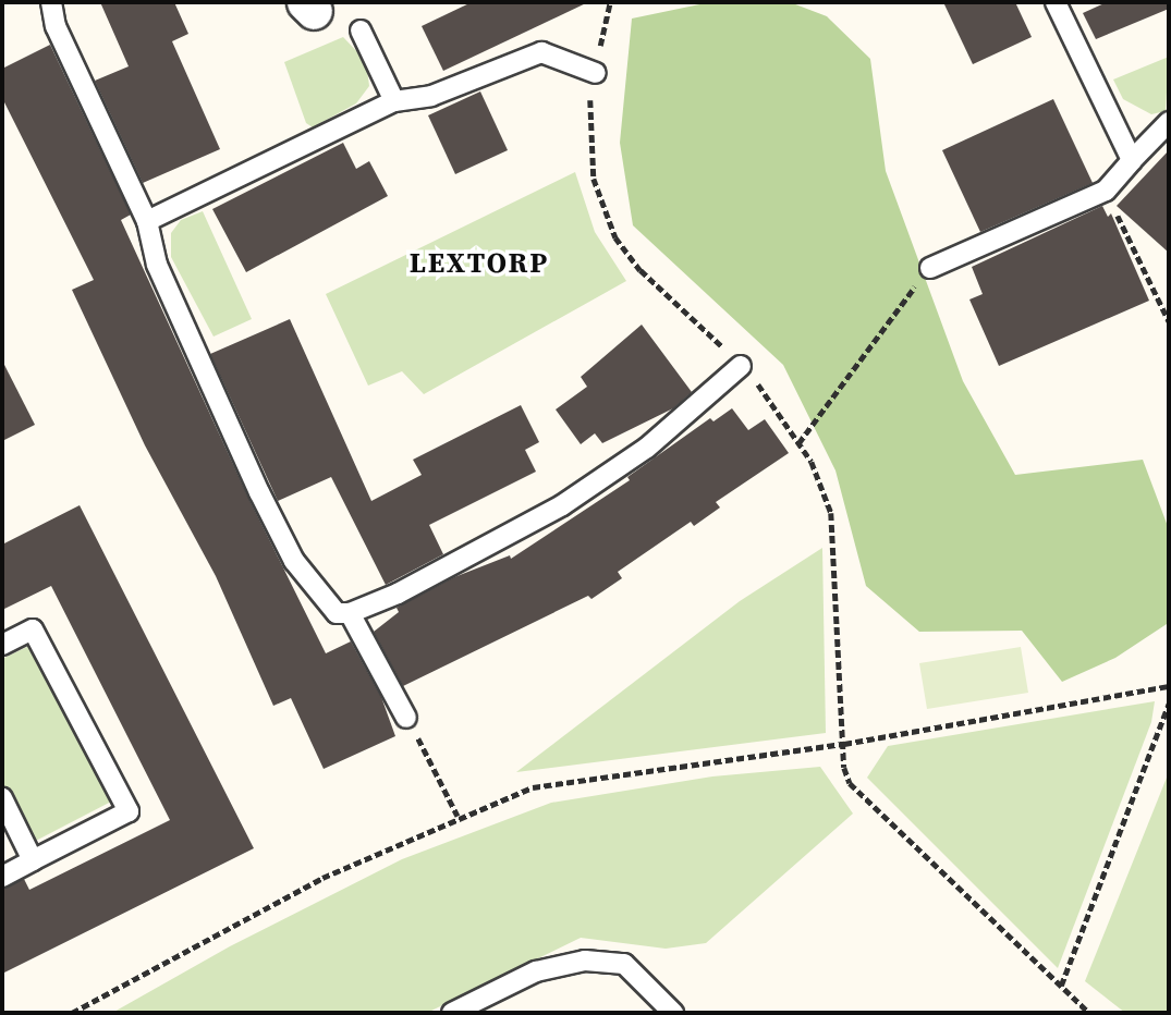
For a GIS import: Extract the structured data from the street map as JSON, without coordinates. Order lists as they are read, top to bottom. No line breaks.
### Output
{"districts":["LEXTORP"]}
